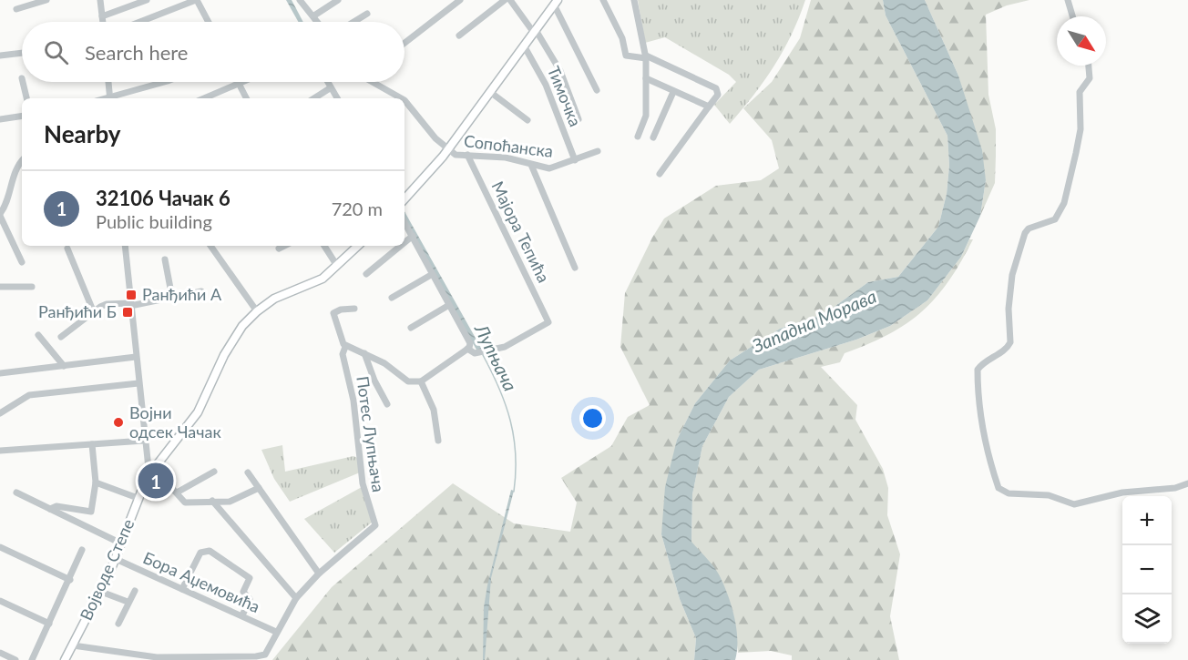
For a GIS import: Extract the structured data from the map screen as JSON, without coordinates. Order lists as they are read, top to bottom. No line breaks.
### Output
{"streets":{"main road":["Војводе Степе"],"street":["Тимочка","Сопоћанска","Мајора Тепића","Потес Лупњача","Бора Аџемовића"]},"crossings":[["Тимочка","Сопоћанска"],["Сопоћанска","Мајора Тепића"],["Војводе Степе","Бора Аџемовића"]],"water":["Западна Морава","Лупњача"],"places":{"transit":["Ранђићи А","Ранђићи Б"],"other":["Војни одсек Чачак"]},"north":"bottom right","page":{"search":"Search here","heading":"Nearby","list":[{"mark":"1","name":"32106 Чачак 6","note":"Public building","value":"720 m"}],"pins":"1","map_buttons":["+","−"]}}
